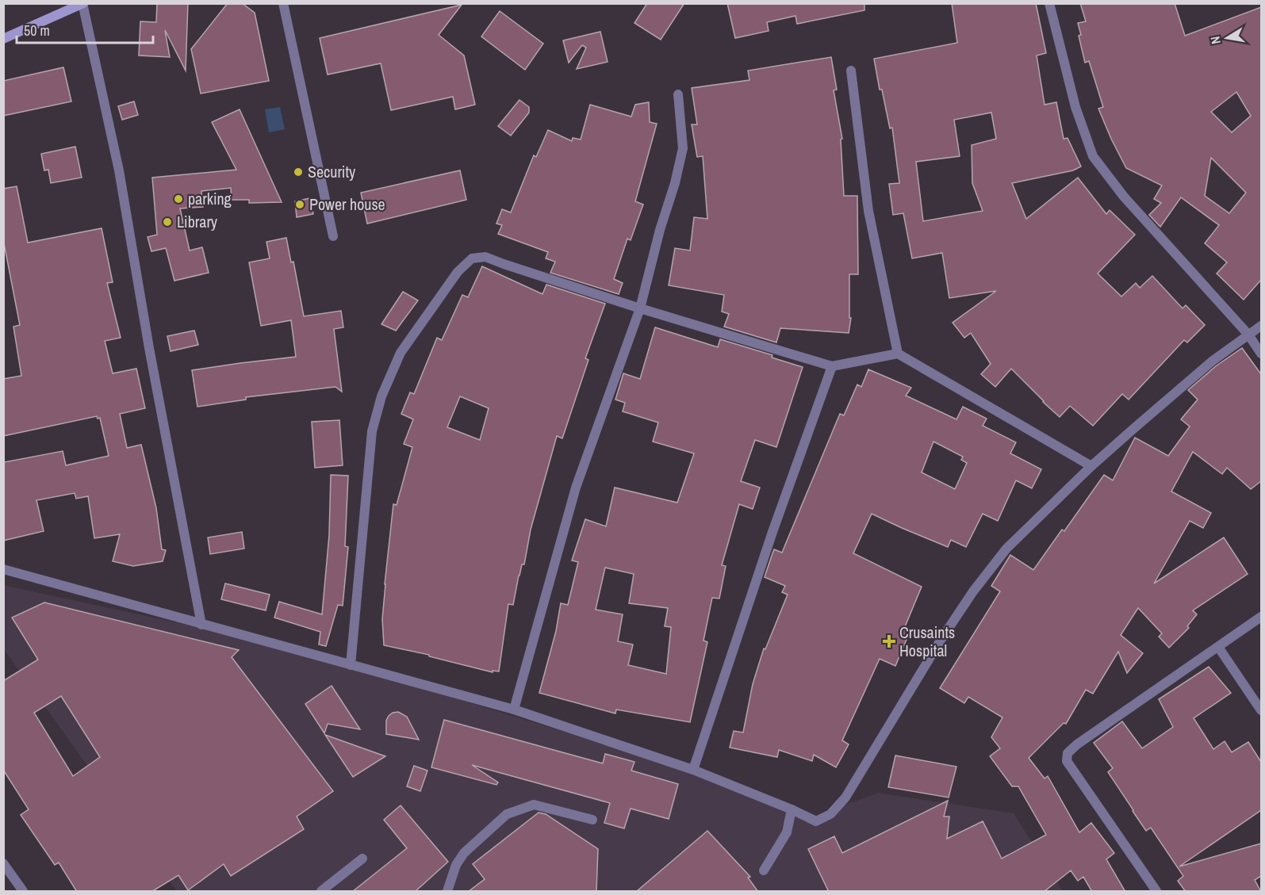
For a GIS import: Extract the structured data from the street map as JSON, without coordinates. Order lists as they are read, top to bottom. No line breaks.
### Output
{"places":{"other":["Security","parking","Power house","Library"],"health":["Crusaints Hospital"]},"scale_bar":"50 m","north":"left"}
